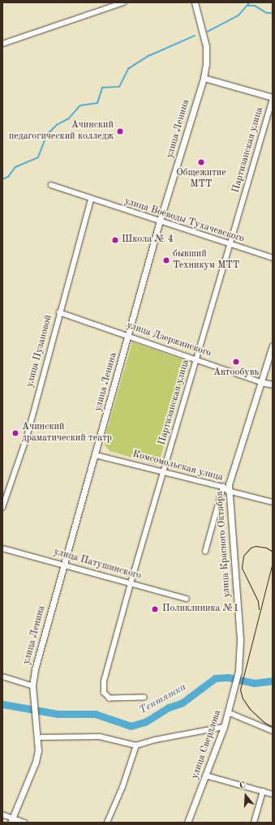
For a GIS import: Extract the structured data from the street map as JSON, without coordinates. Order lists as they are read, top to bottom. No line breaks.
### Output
{"streets":{"main road":["улица Ленина","улица Дзержинского","улица Красного Октября","улица Свердлова"],"street":["Партизанская улица","улица Воеводы Тухачевского","улица Пузановой","Комсомольская улица","улица Патушинского"]},"crossings":[["улица Ленина","улица Воеводы Тухачевского"],["улица Ленина","улица Дзержинского"],["улица Ленина","Комсомольская улица"],["улица Ленина","улица Патушинского"],["Партизанская улица","улица Воеводы Тухачевского"],["Партизанская улица","улица Дзержинского"],["Партизанская улица","Комсомольская улица"],["Партизанская улица","улица Патушинского"],["улица Воеводы Тухачевского","улица Пузановой"],["улица Дзержинского","улица Пузановой"],["улица Дзержинского","улица Красного Октября"],["Комсомольская улица","улица Красного Октября"],["улица Красного Октября","улица Свердлова"]],"water":["Тептятка"],"places":["Ачинский педагогический колледж","Общежитие МТТ","Школа № 4","бывший Техникум МТТ","Автообувь","Ачинский драматический театр","Поликлиника №1"],"north":"top"}
